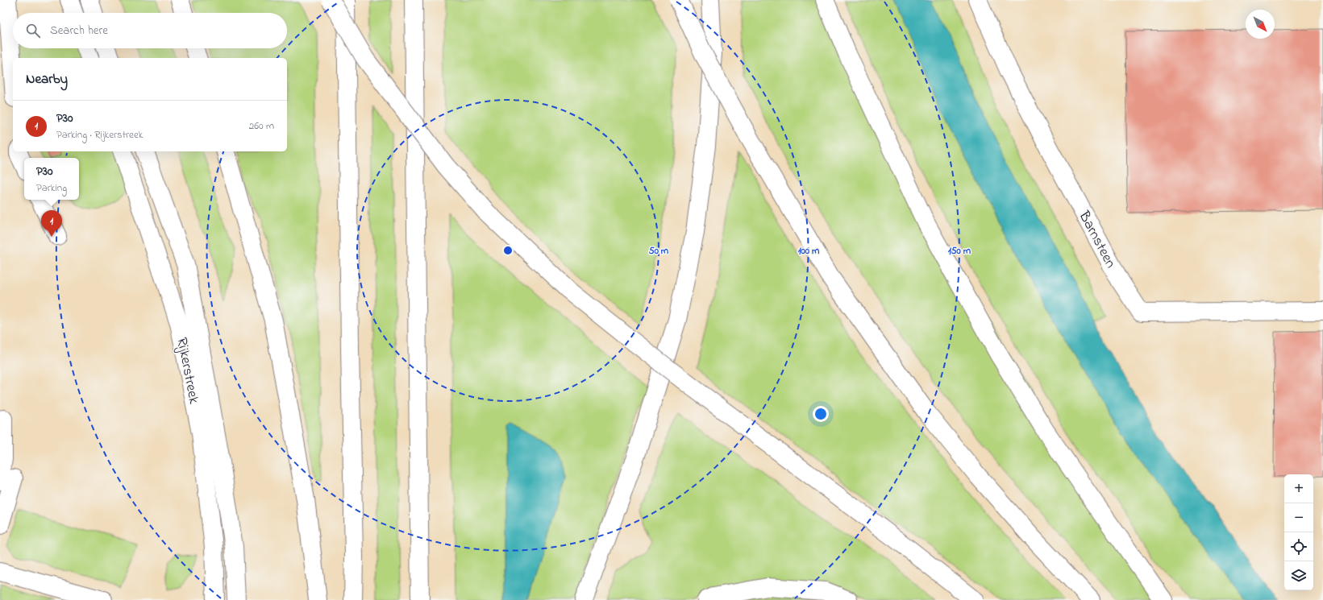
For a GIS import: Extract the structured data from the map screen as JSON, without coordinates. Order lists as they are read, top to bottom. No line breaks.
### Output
{"streets":{"main road":["Barnsteen","Rijkerstreek"]},"north":"bottom right","page":{"search":"Search here","heading":"Nearby","list":[{"mark":"1","name":"P30","note":"Parking · Rijkerstreek","value":"260 m"}],"popup":["P30","Parking"],"pins":"1","map_buttons":["+","−"]},"rings":["50 m","100 m","150 m"]}
